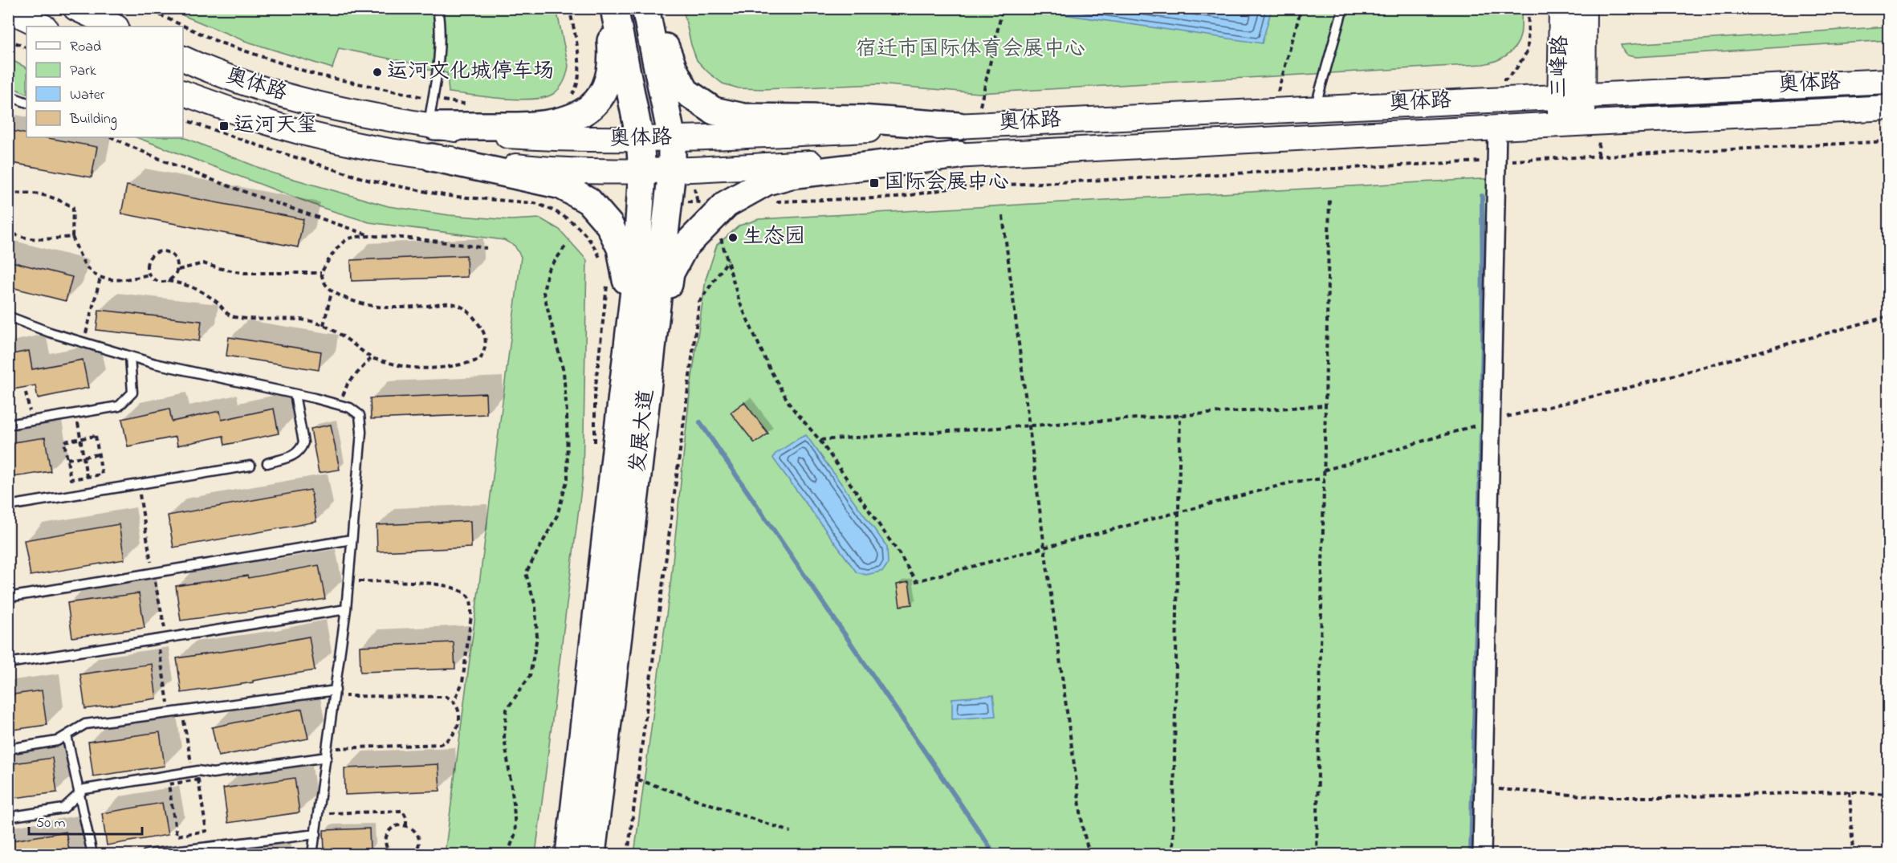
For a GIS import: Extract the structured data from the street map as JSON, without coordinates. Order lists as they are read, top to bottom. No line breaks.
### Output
{"streets":{"main road":["三峰路","奥体路","发展大道"]},"crossings":[["三峰路","奥体路"],["奥体路","发展大道"]],"parks":["宿迁市国际体育会展中心"],"places":{"other":["运河文化城停车场","生态园"],"transit":["运河天玺","国际会展中心"]},"legend":["Road","Park","Water","Building"],"scale_bar":"50 m"}
